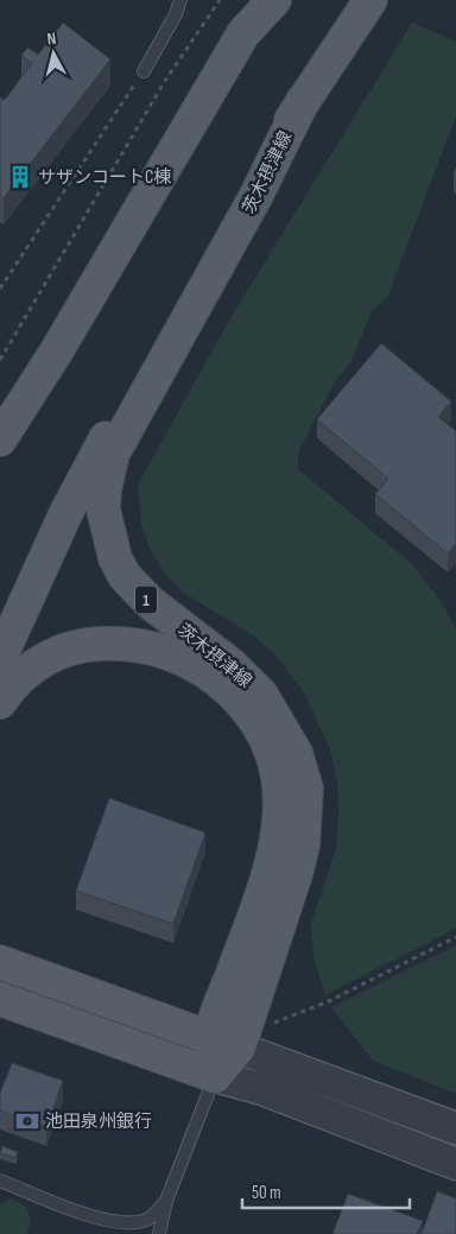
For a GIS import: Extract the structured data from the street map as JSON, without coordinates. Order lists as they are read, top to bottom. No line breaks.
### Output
{"streets":{"main road":["茨木摂津線","1"]},"places":{"building":["サザンコートC棟"],"bank":["池田泉州銀行"]},"scale_bar":"50 m","north":"top"}
